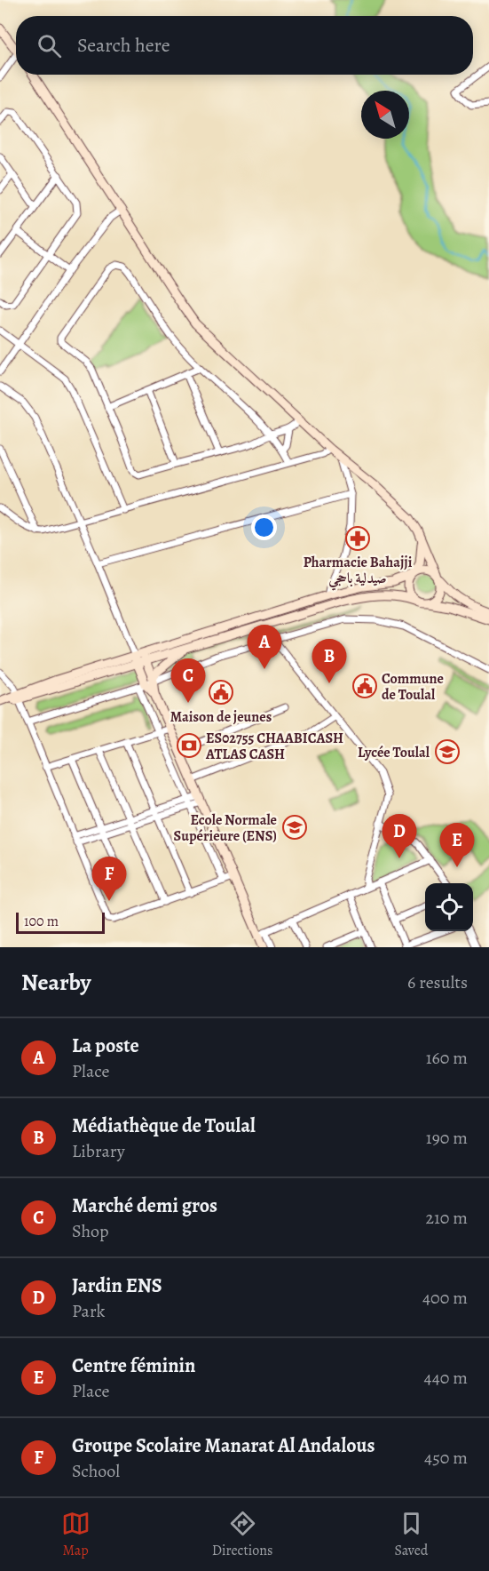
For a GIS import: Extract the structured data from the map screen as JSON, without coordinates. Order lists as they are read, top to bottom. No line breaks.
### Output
{"places":{"pharmacy":["Pharmacie Bahajji صيدلية باحجي"],"public building":["Commune de Toulal","Maison de jeunes"],"bank":["ES02755 CHAABICASH ATLAS CASH"],"school or university":["Lycée Toulal","Ecole Normale Supérieure (ENS)"]},"scale_bar":"100 m","north":"top left","page":{"search":"Search here","pins":["A","B","C","D","E","F"],"scale":"100 m","heading":["Nearby","6 results"],"list":[{"mark":"A","name":"La poste","note":"Place","value":"160 m"},{"mark":"B","name":"Médiathèque de Toulal","note":"Library","value":"190 m"},{"mark":"C","name":"Marché demi gros","note":"Shop","value":"210 m"},{"mark":"D","name":"Jardin ENS","note":"Park","value":"400 m"},{"mark":"E","name":"Centre féminin","note":"Place","value":"440 m"},{"mark":"F","name":"Groupe Scolaire Manarat Al Andalous","note":"School","value":"450 m"}],"nav":["Map","Directions","Saved"]}}
